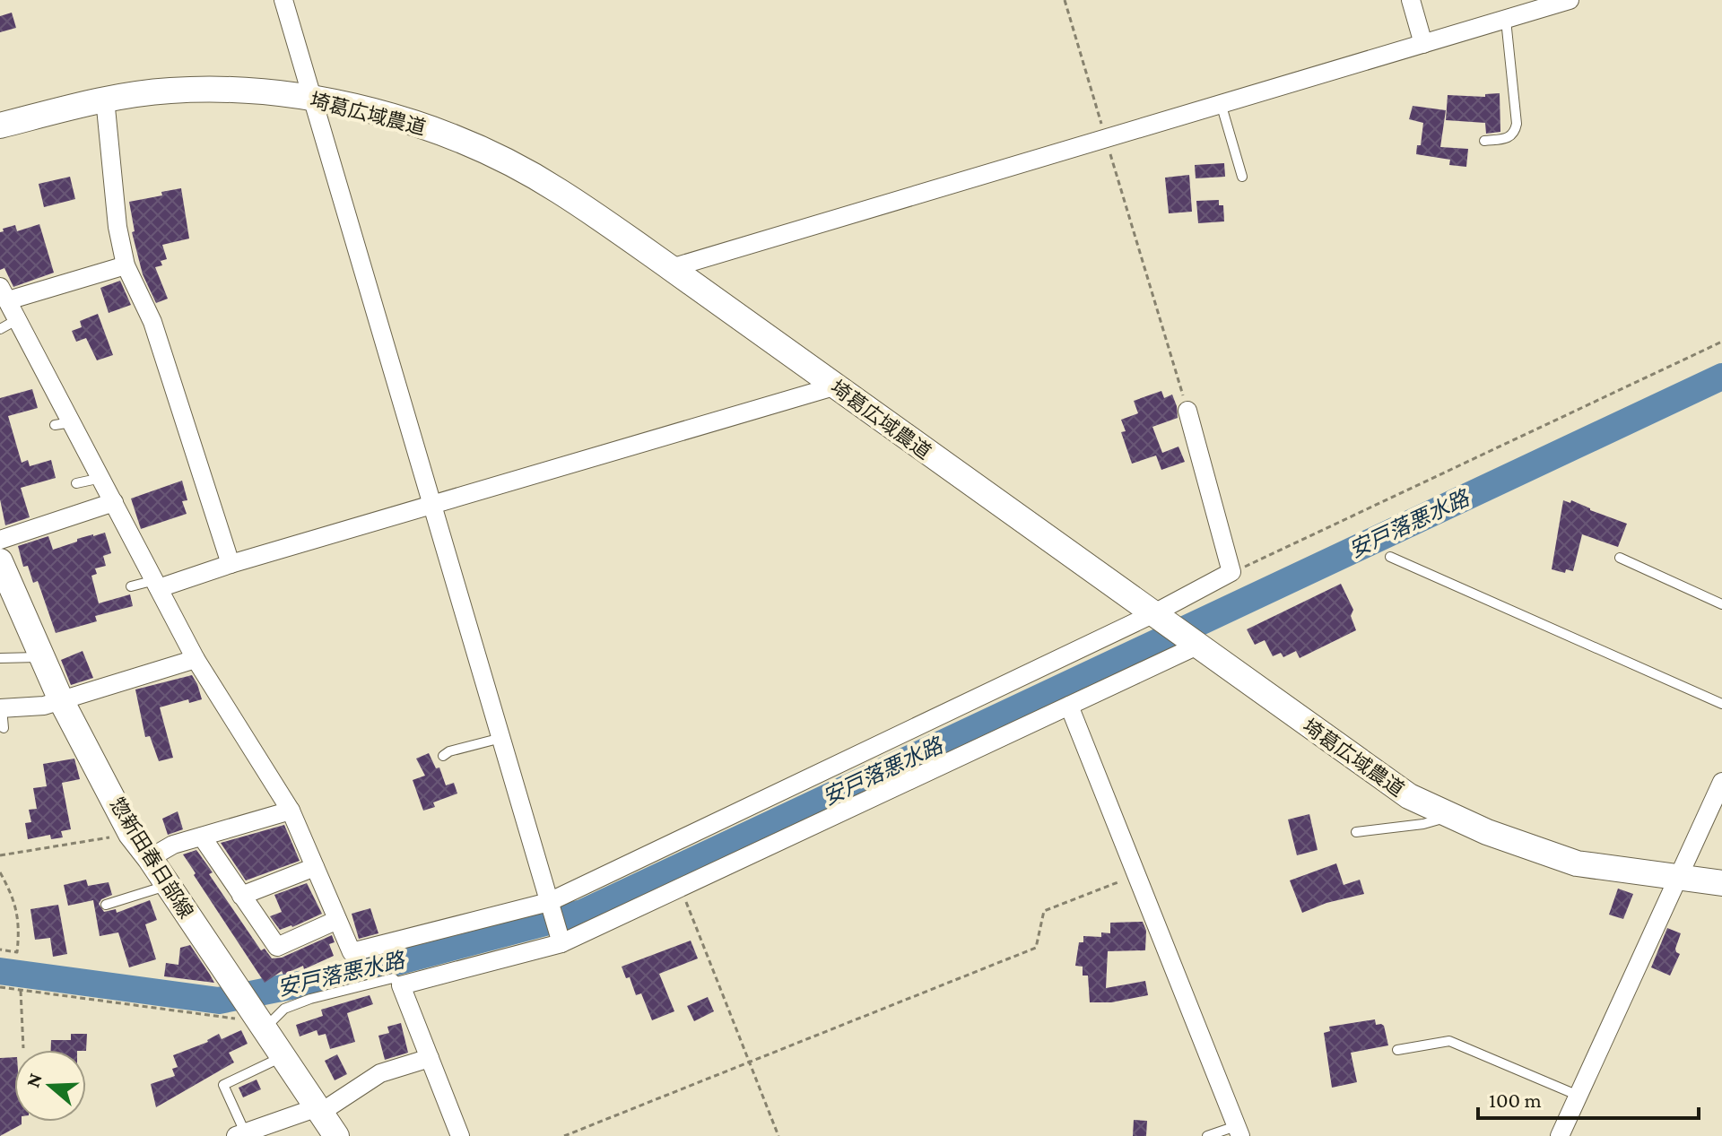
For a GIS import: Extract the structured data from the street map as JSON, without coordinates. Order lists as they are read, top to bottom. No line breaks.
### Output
{"streets":{"street":["埼葛広域農道","惣新田春日部線"]},"water":["安戸落悪水路"],"scale_bar":"100 m","north":"left"}
